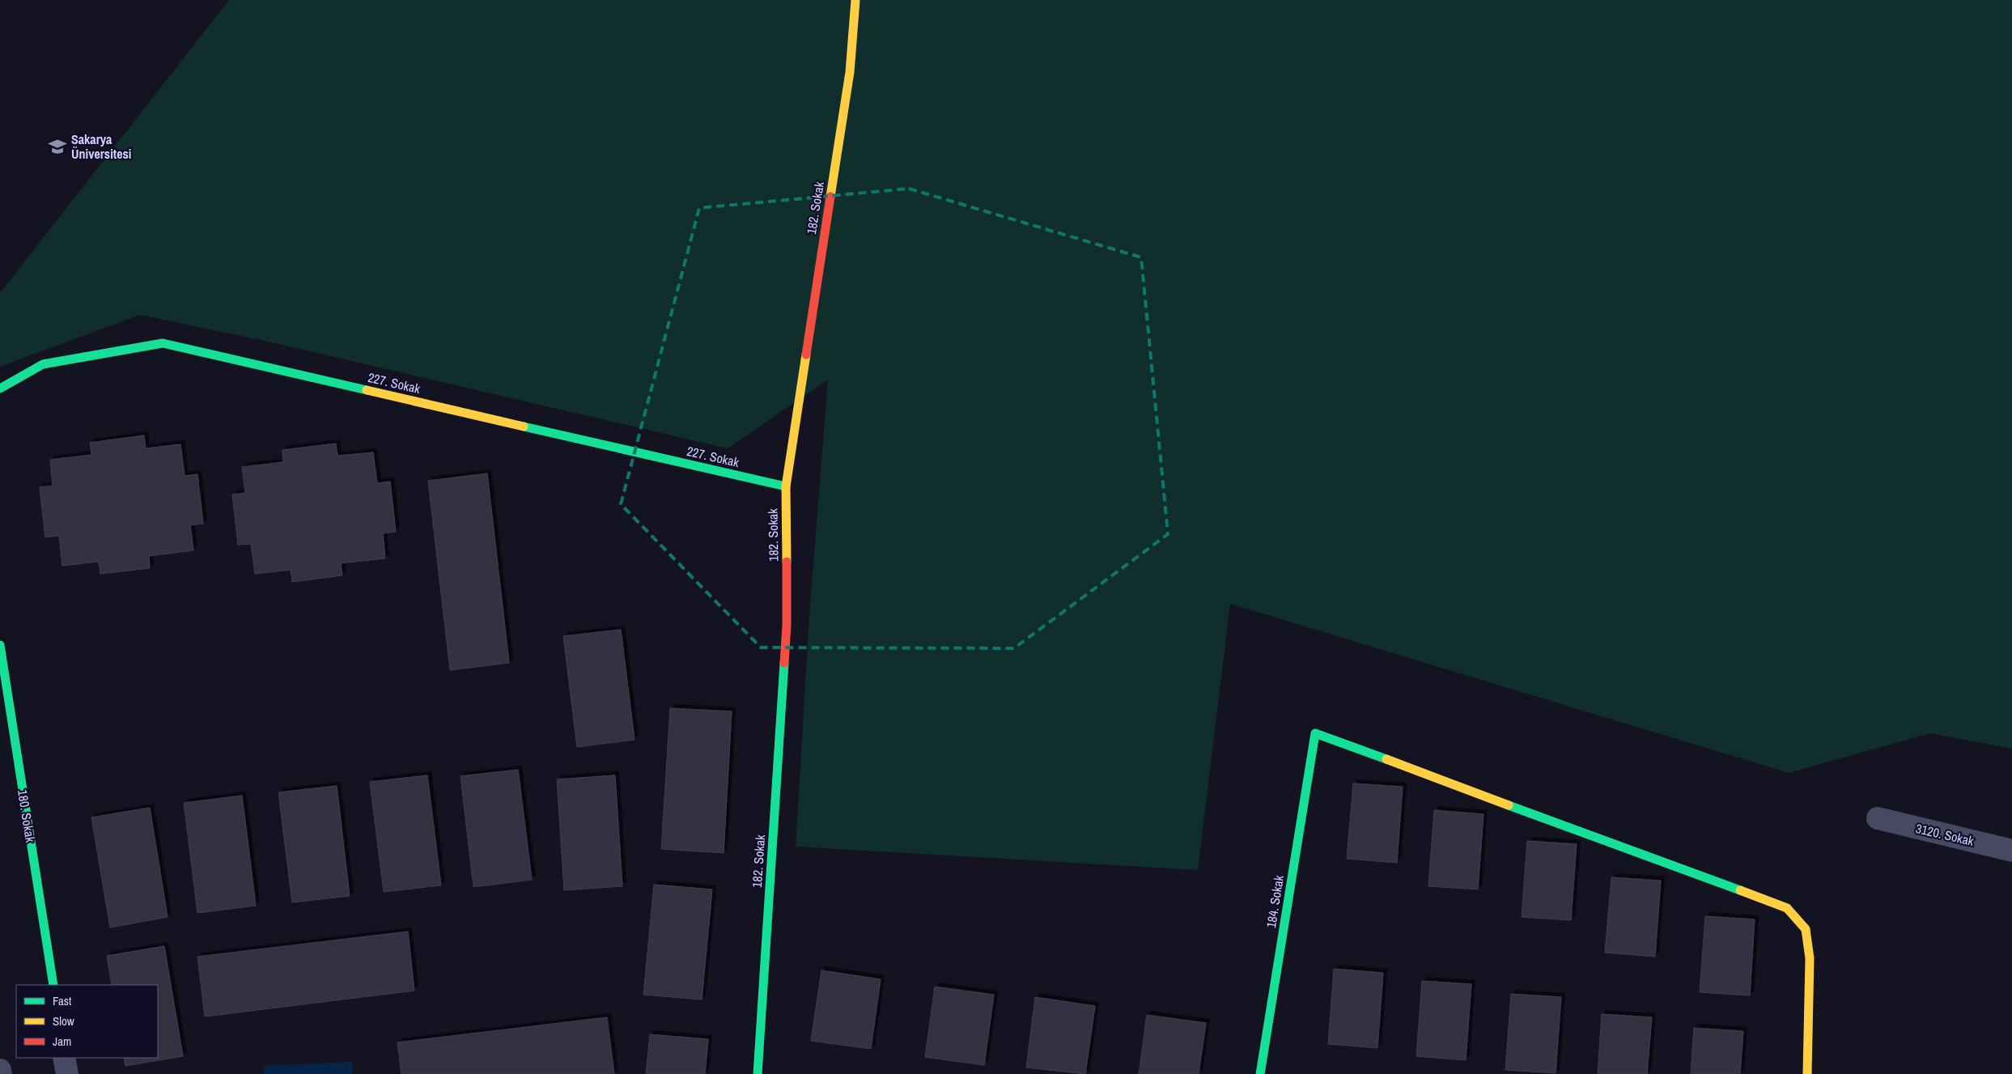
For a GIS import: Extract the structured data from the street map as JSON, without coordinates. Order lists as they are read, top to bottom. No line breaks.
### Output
{"streets":{"street":["182. Sokak","227. Sokak","180. Sokak","3120. Sokak","184. Sokak"]},"crossings":[["182. Sokak","227. Sokak"]],"places":{"school or university":["Sakarya Üniversitesi"]},"legend":["Fast","Slow","Jam"]}
